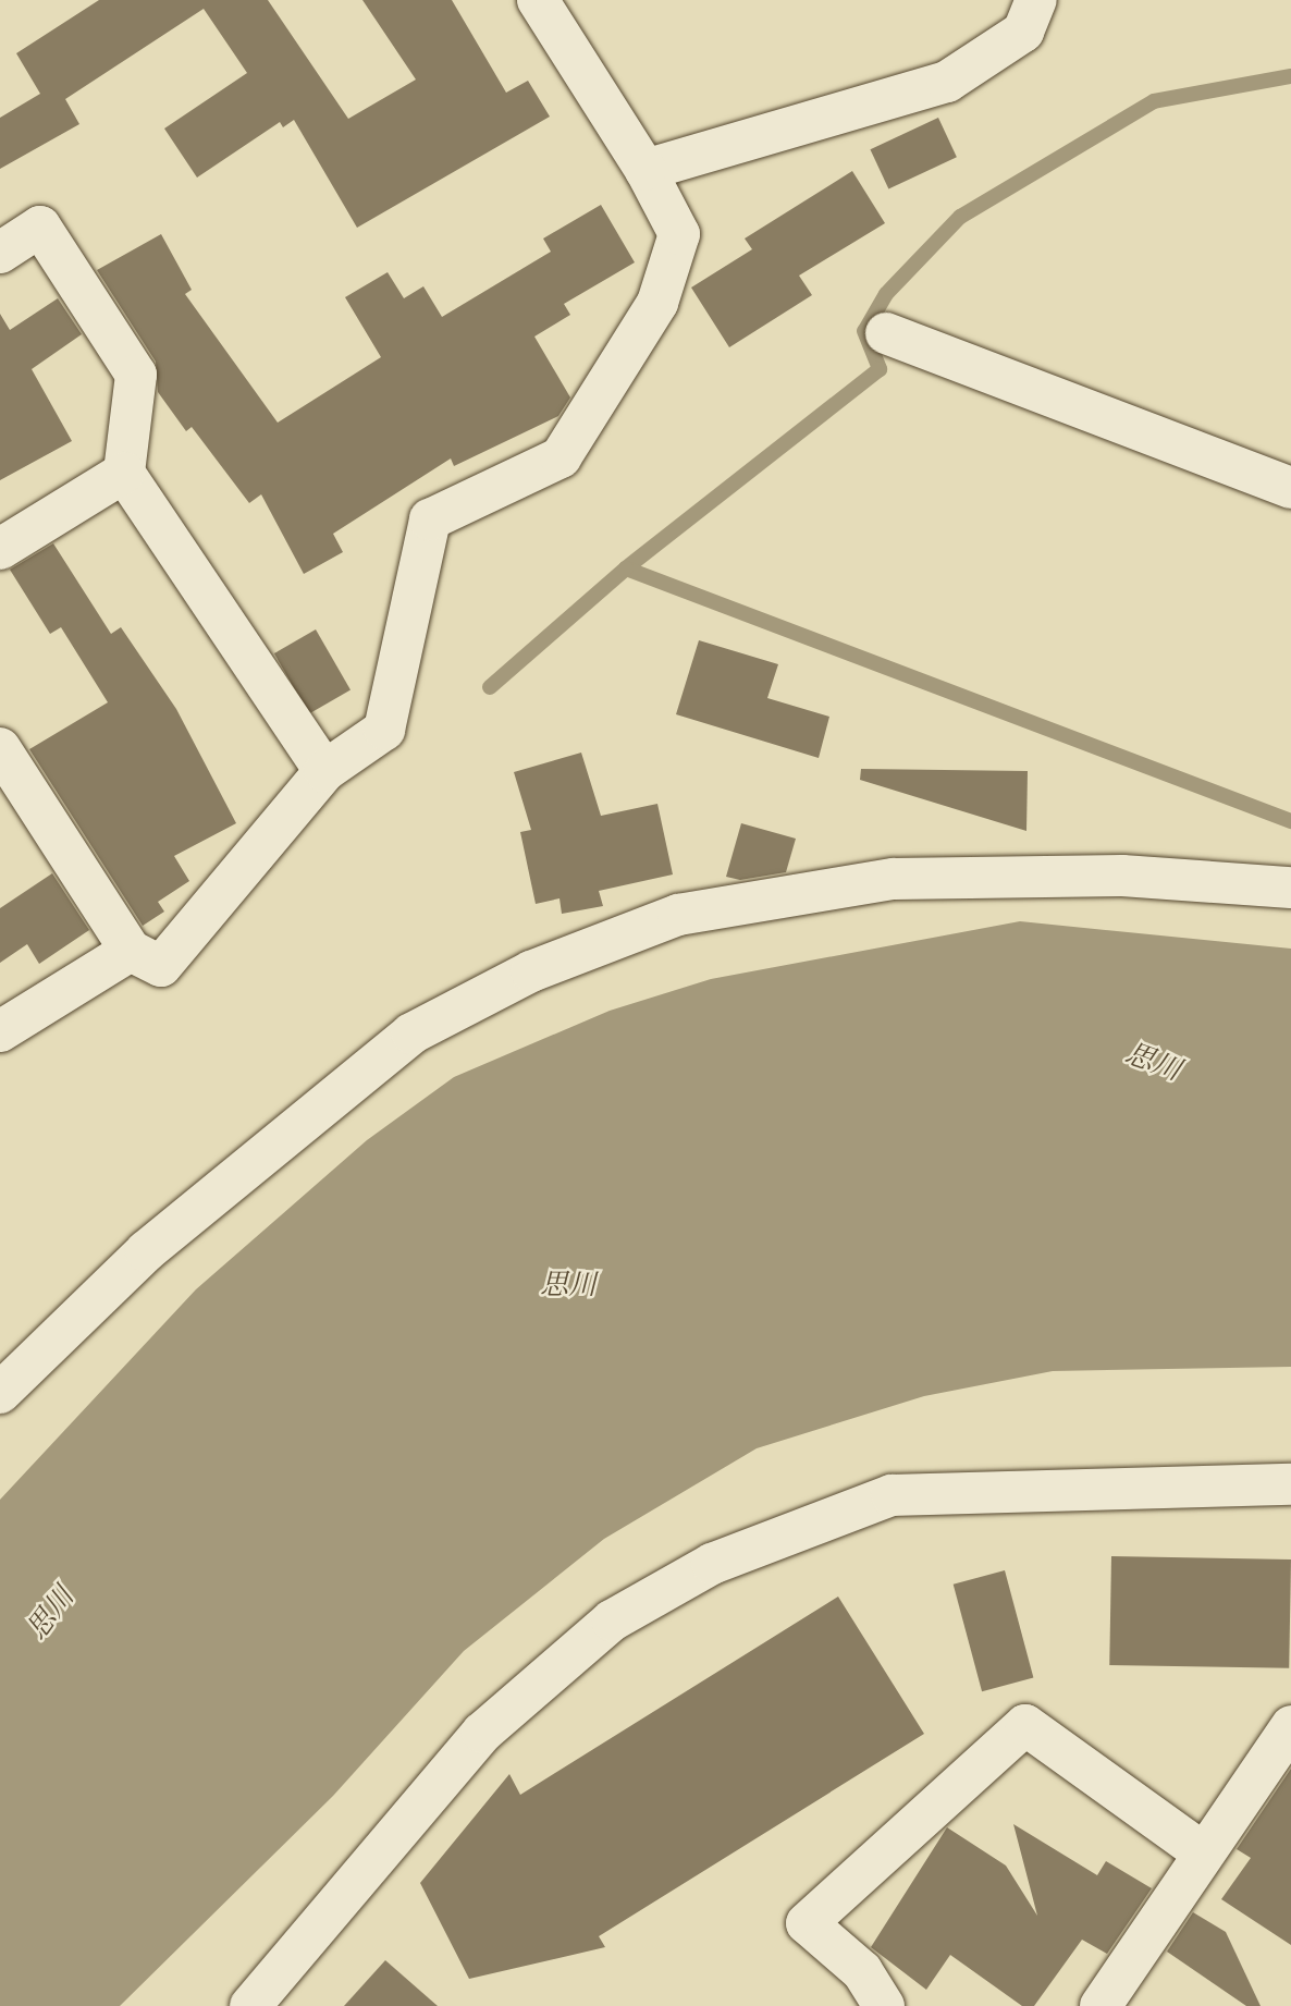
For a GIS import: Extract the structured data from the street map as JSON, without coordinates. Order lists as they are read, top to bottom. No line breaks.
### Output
{"water":["思川"]}
